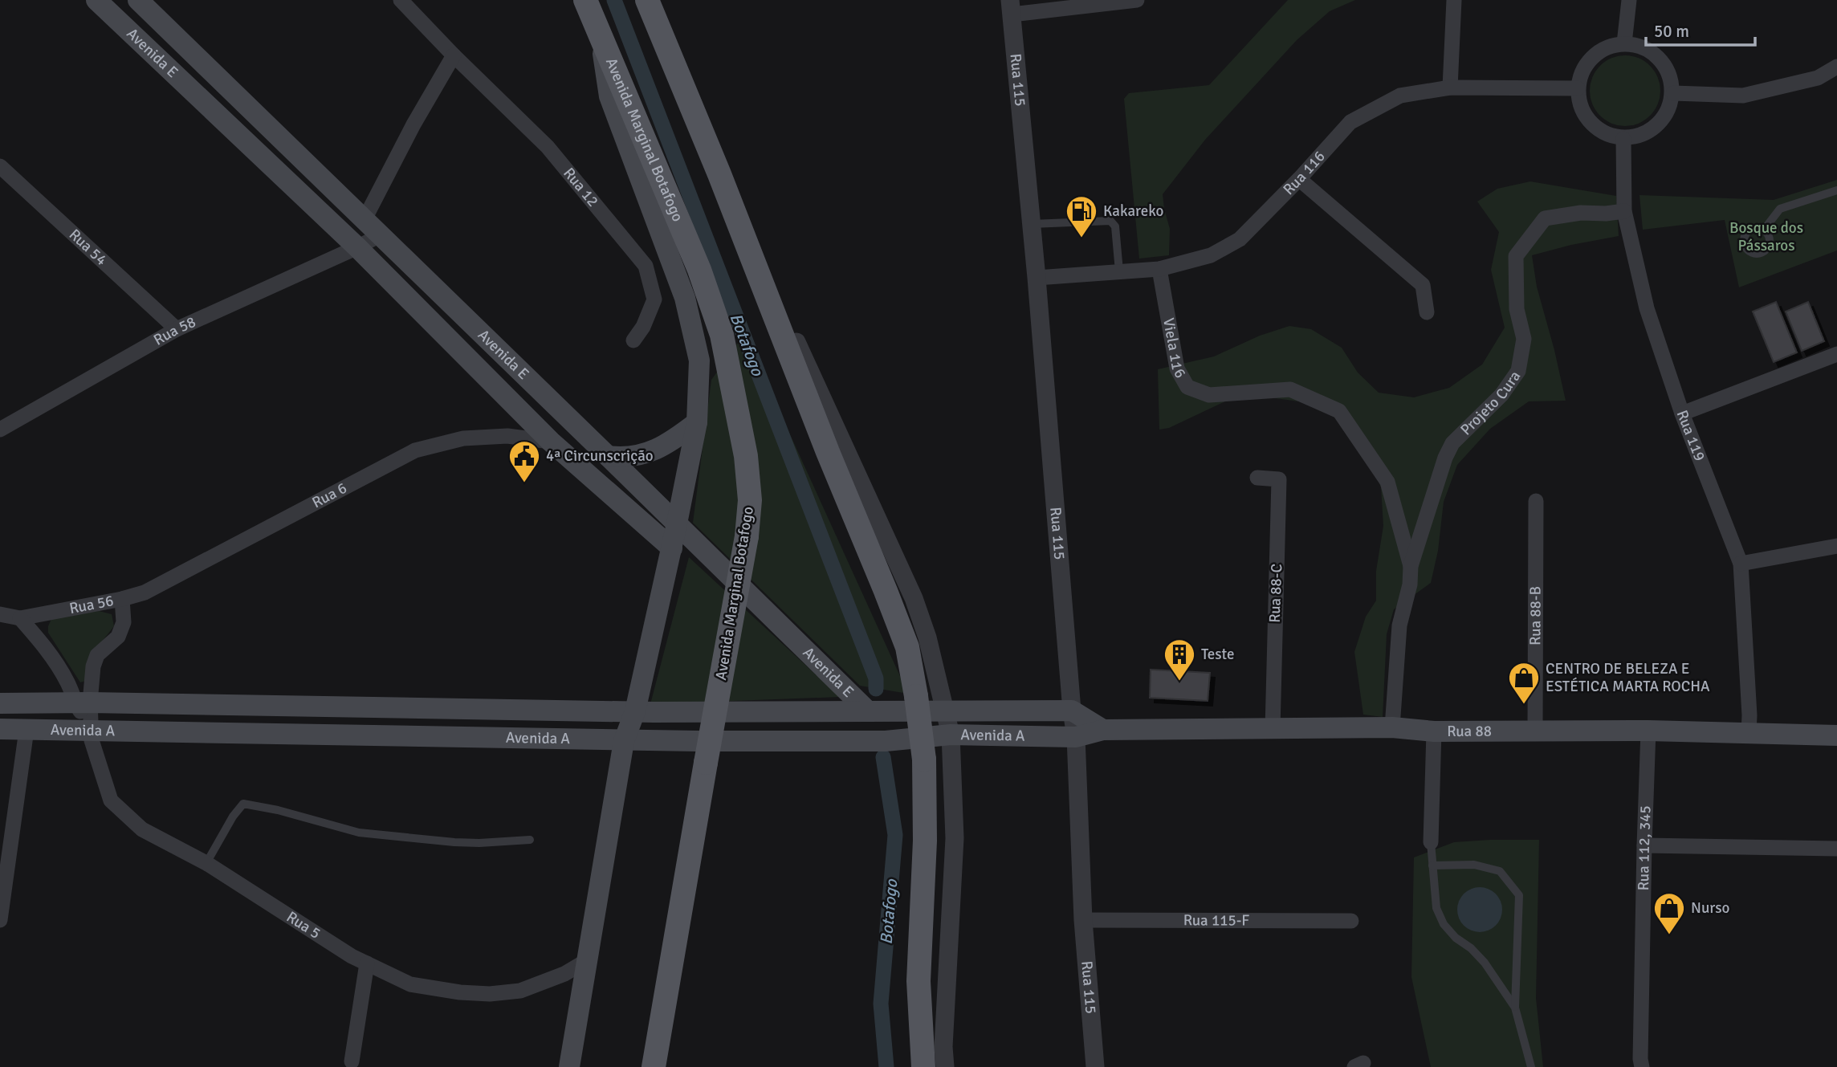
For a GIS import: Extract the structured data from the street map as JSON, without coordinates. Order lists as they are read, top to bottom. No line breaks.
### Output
{"streets":{"main road":["Avenida E","Avenida Marginal Botafogo","Avenida A","Rua 88"],"street":["Rua 115","Rua 116","Rua 12","Rua 54","Rua 58","Viela 116","Projeto Cura","Rua 119","Rua 6","Rua 88-C","Rua 56","Rua 88-B","Rua 112, 345","Rua 115-F","Rua 5"]},"crossings":[["Avenida E","Avenida Marginal Botafogo"],["Avenida E","Rua 58"],["Avenida E","Rua 6"],["Avenida E","Avenida A"],["Rua 115","Rua 116"],["Rua 115","Avenida A"],["Rua 115","Rua 88"],["Rua 115","Rua 115-F"],["Avenida Marginal Botafogo","Avenida A"],["Avenida Marginal Botafogo","Rua 5"],["Rua 116","Viela 116"],["Rua 116","Rua 119"],["Rua 54","Rua 58"],["Viela 116","Projeto Cura"],["Projeto Cura","Rua 119"],["Projeto Cura","Rua 88"],["Rua 119","Rua 88"],["Rua 6","Rua 56"],["Rua 88-C","Rua 88"],["Rua 56","Avenida A"],["Rua 56","Rua 5"],["Rua 88-B","Rua 88"],["Avenida A","Rua 88"],["Avenida A","Rua 5"],["Rua 88","Rua 112, 345"]],"water":["Botafogo"],"parks":["Bosque dos Pássaros"],"places":{"fuel station":["Kakareko"],"public building":["4ª Circunscrição"],"building":["Teste"],"shop":["CENTRO DE BELEZA E ESTÉTICA MARTA ROCHA","Nurso"]},"scale_bar":"50 m"}
